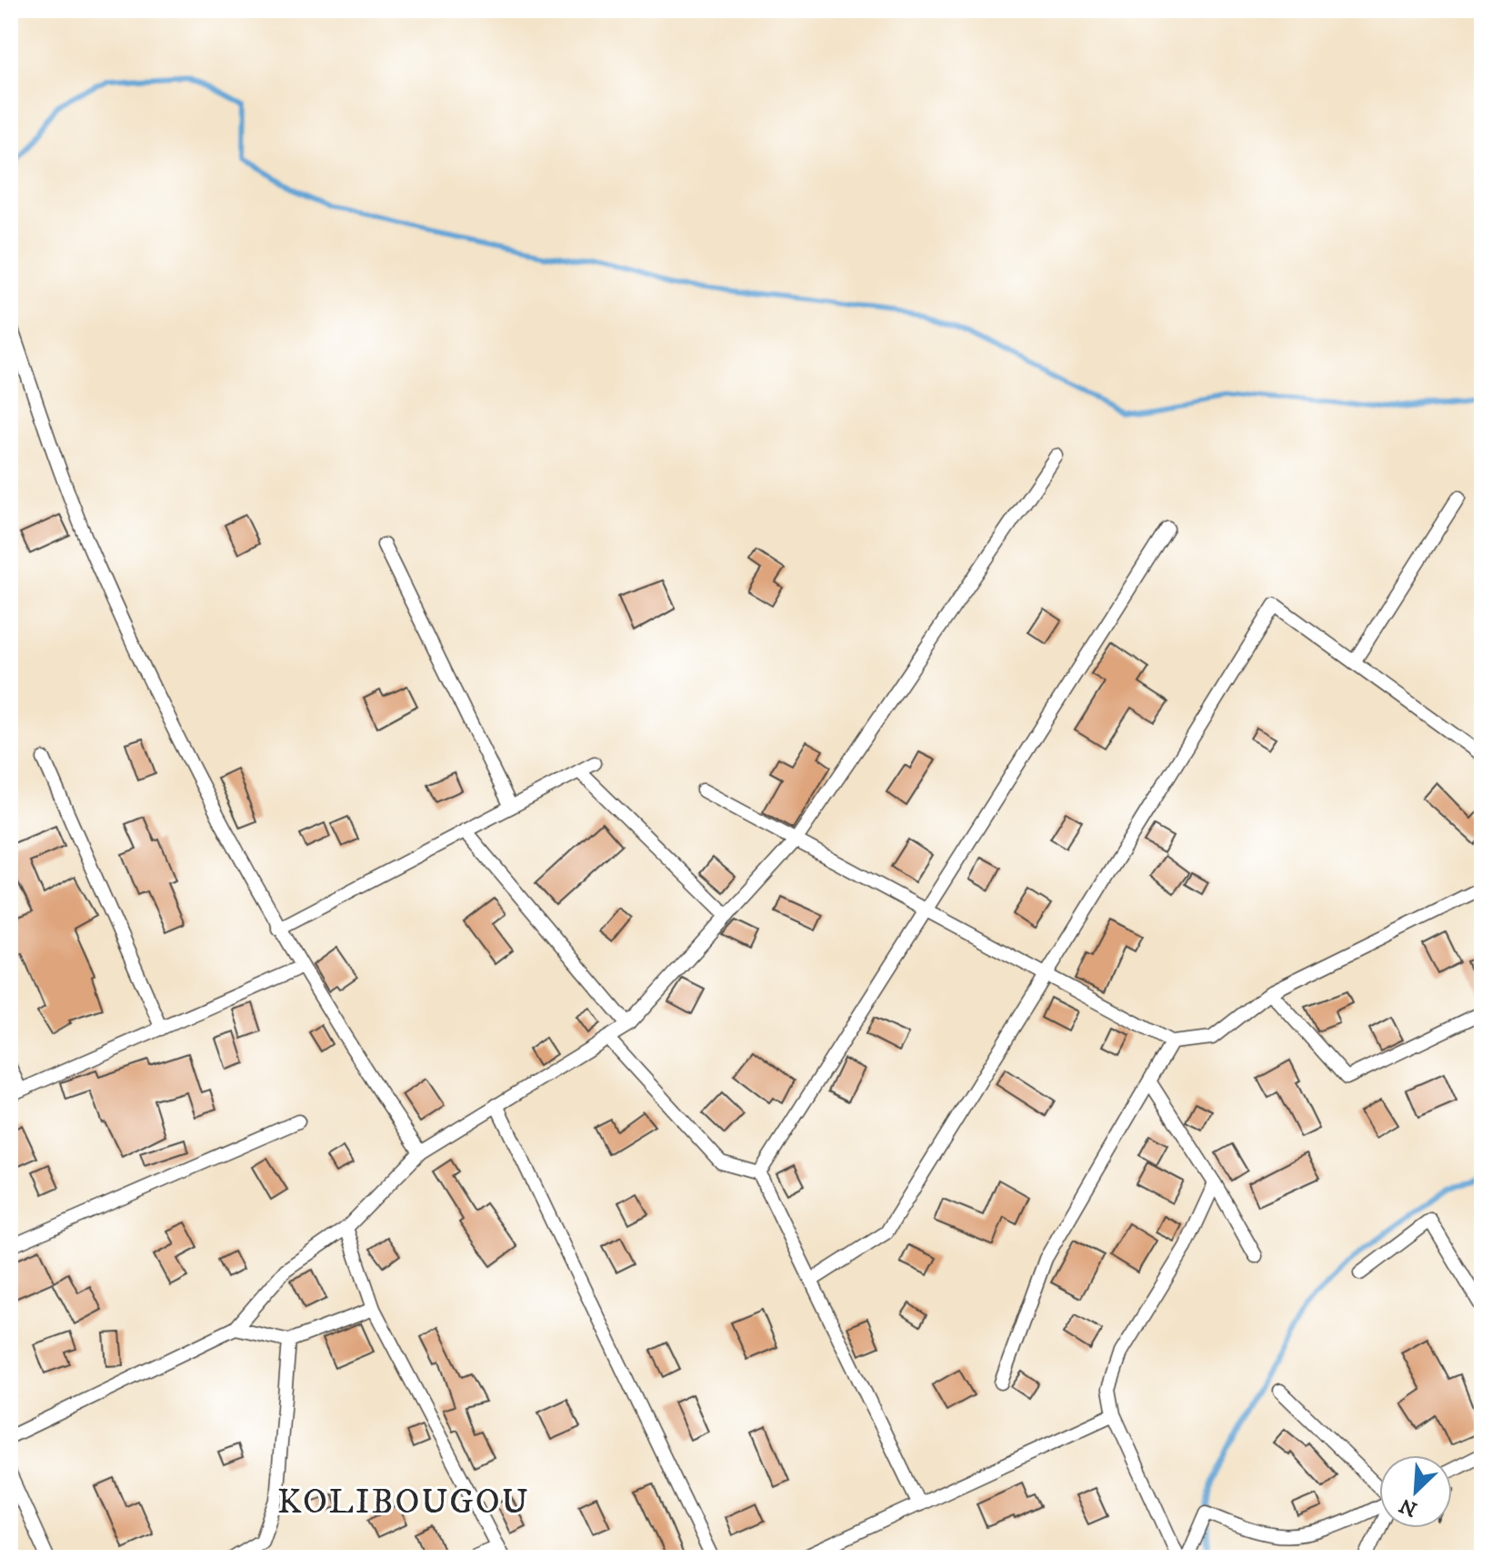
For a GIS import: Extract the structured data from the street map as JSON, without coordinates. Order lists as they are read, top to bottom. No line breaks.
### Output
{"districts":["KOLIBOUGOU"],"north":"bottom left"}
